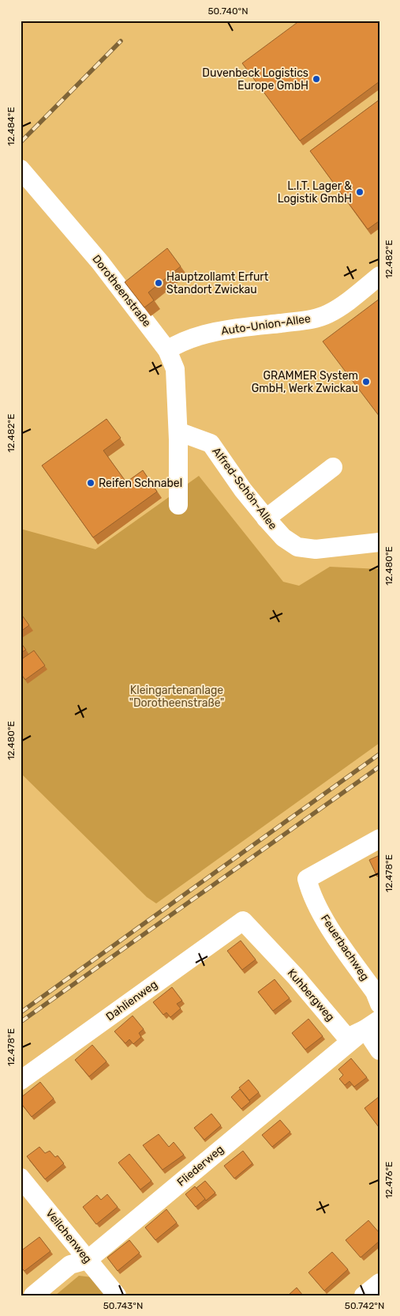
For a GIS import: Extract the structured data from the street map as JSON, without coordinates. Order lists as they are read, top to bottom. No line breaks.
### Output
{"streets":{"street":["Dorotheenstraße","Auto-Union-Allee","Alfred-Schön-Allee","Feuerbachweg","Kuhbergweg","Dahlienweg","Fliederweg","Veilchenweg"]},"crossings":[["Dorotheenstraße","Auto-Union-Allee"],["Dorotheenstraße","Alfred-Schön-Allee"],["Kuhbergweg","Dahlienweg"],["Kuhbergweg","Fliederweg"],["Fliederweg","Veilchenweg"]],"parks":["Kleingartenanlage \"Dorotheenstraße\""],"places":["Duvenbeck Logistics Europe GmbH","L.I.T. Lager & Logistik GmbH","Hauptzollamt Erfurt Standort Zwickau","GRAMMER System GmbH, Werk Zwickau","Reifen Schnabel"],"coordinates":["50.740°N","12.484°E","12.482°E","12.480°E","12.478°E","12.476°E","50.743°N","50.742°N"]}
